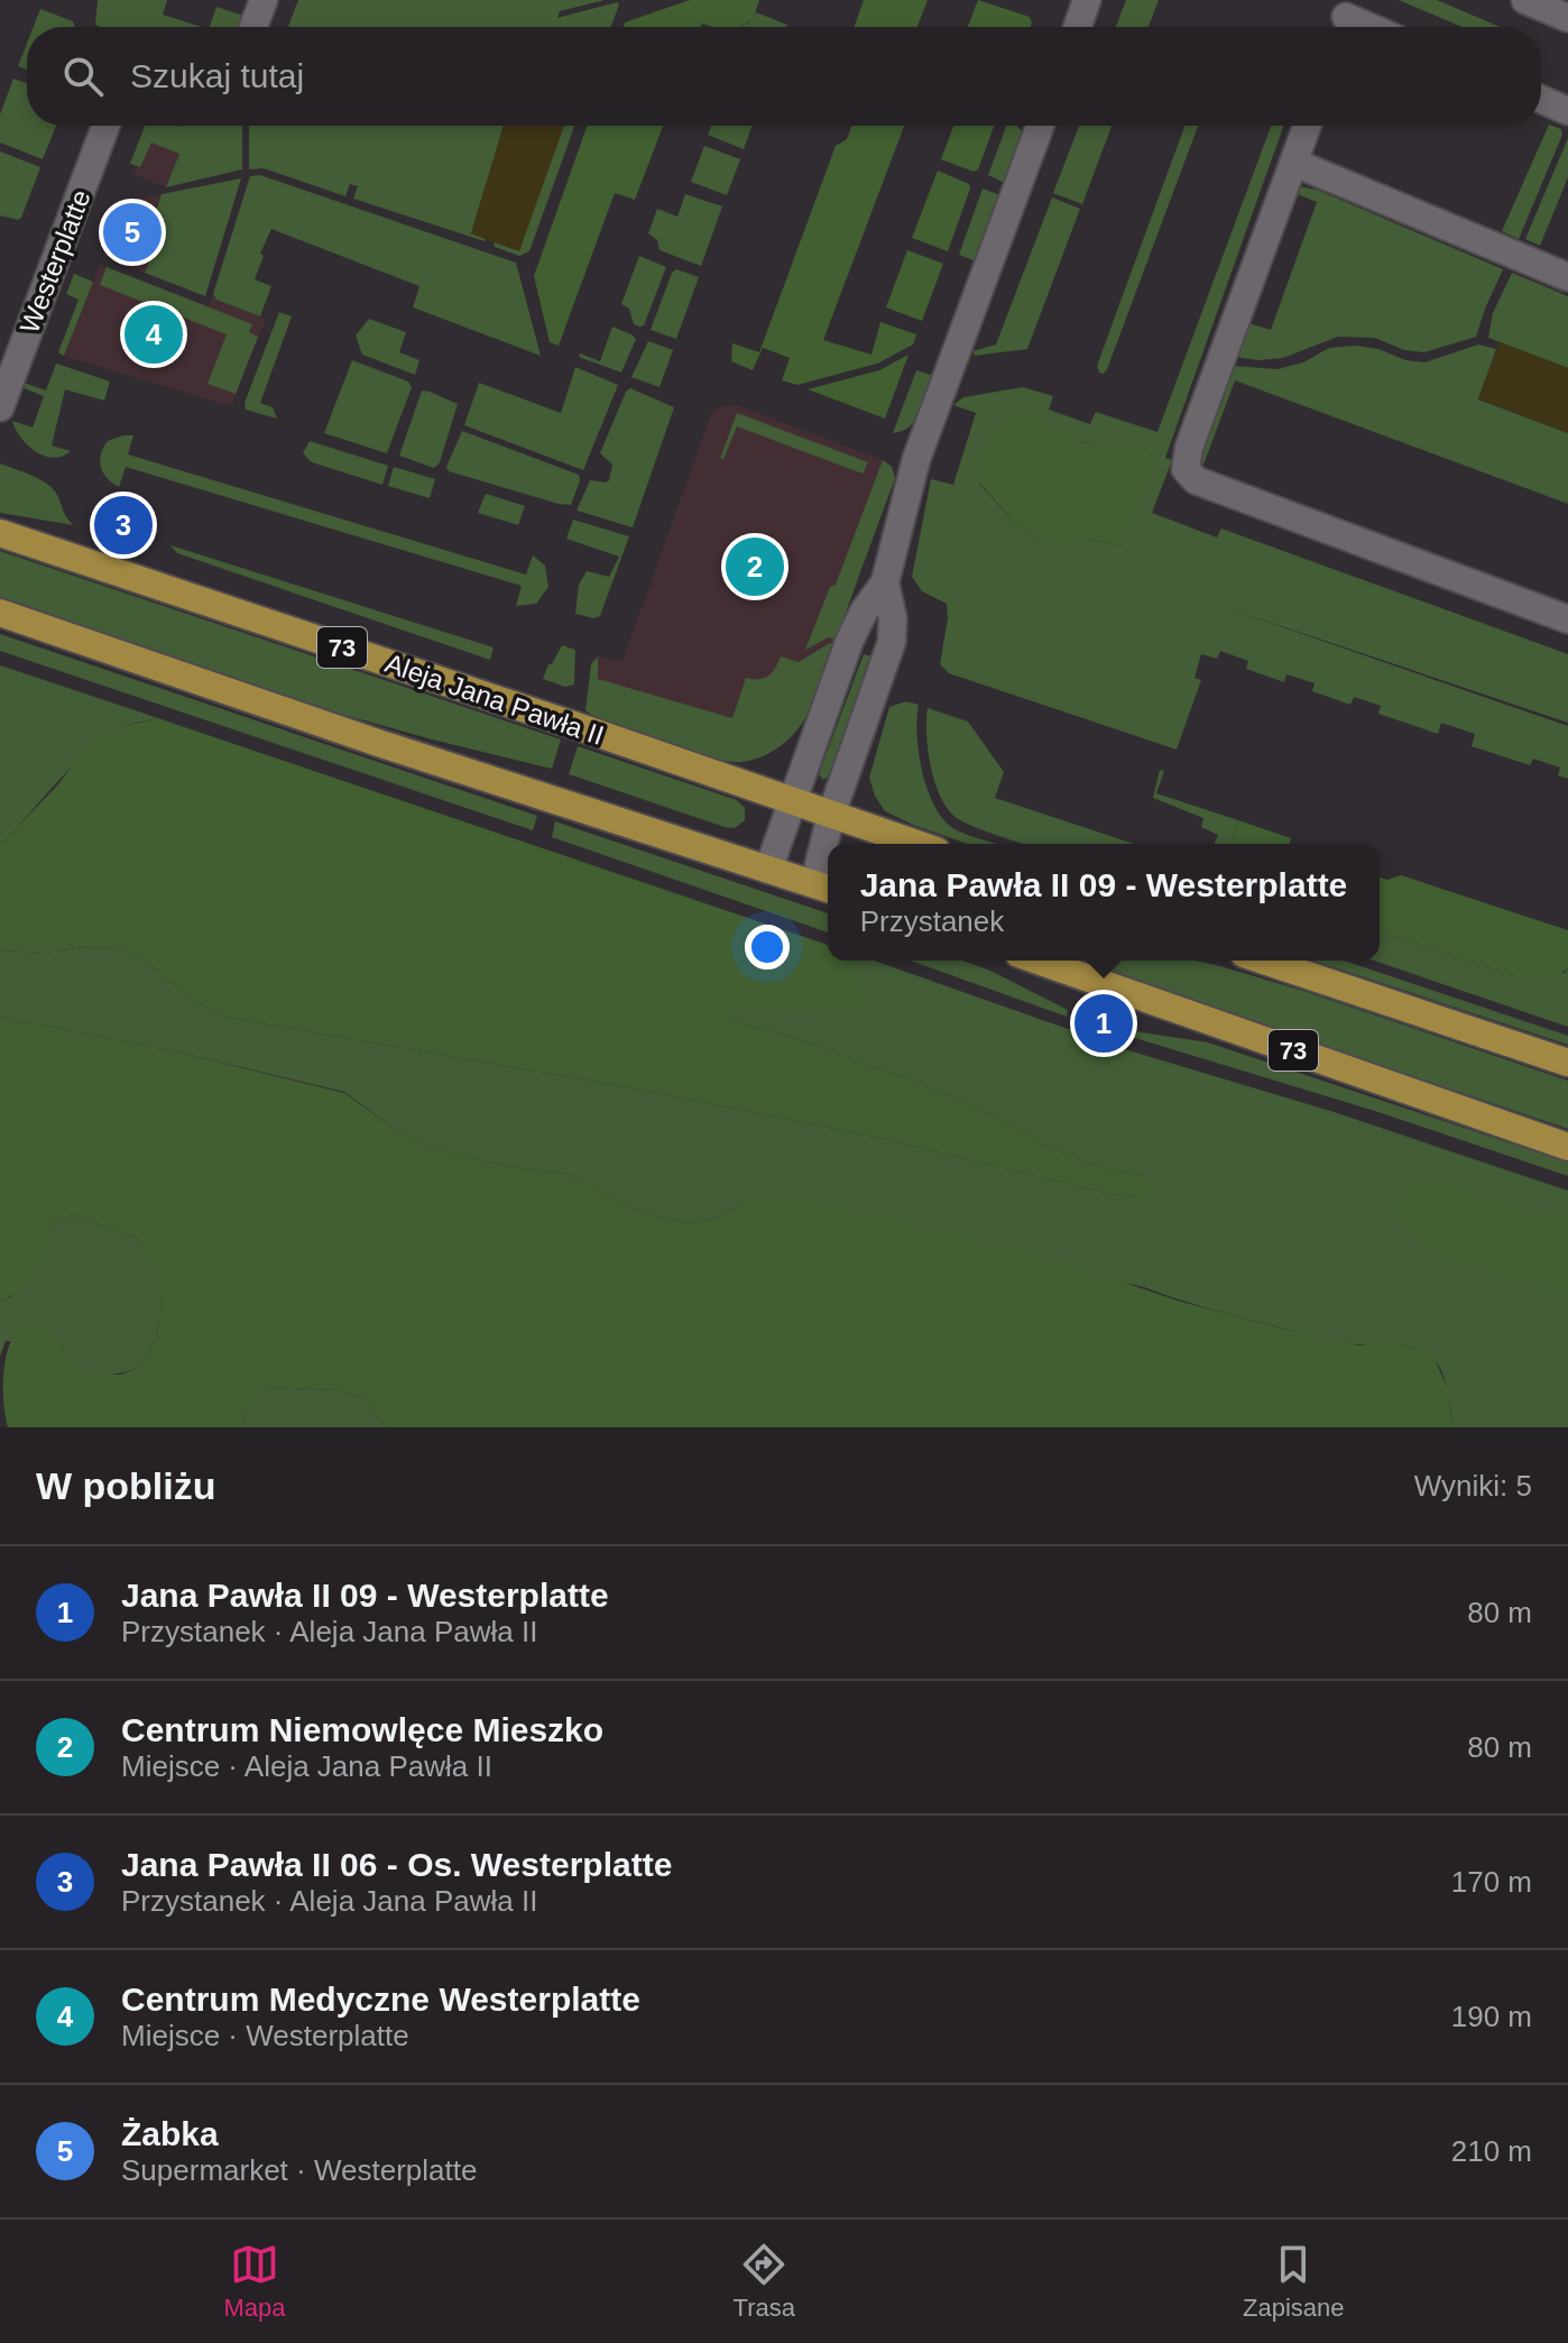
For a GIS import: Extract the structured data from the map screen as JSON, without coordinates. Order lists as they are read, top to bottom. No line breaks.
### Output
{"streets":{"main road":["73","Aleja Jana Pawła II"],"street":["Westerplatte"]},"page":{"search":"Szukaj tutaj","pins":["5","4","3","2","1"],"popup":["Jana Pawła II 09 - Westerplatte","Przystanek"],"heading":["W pobliżu","Wyniki: 5"],"list":[{"mark":"1","name":"Jana Pawła II 09 - Westerplatte","note":"Przystanek · Aleja Jana Pawła II","value":"80 m"},{"mark":"2","name":"Centrum Niemowlęce Mieszko","note":"Miejsce · Aleja Jana Pawła II","value":"80 m"},{"mark":"3","name":"Jana Pawła II 06 - Os. Westerplatte","note":"Przystanek · Aleja Jana Pawła II","value":"170 m"},{"mark":"4","name":"Centrum Medyczne Westerplatte","note":"Miejsce · Westerplatte","value":"190 m"},{"mark":"5","name":"Żabka","note":"Supermarket · Westerplatte","value":"210 m"}],"nav":["Mapa","Trasa","Zapisane"]}}
